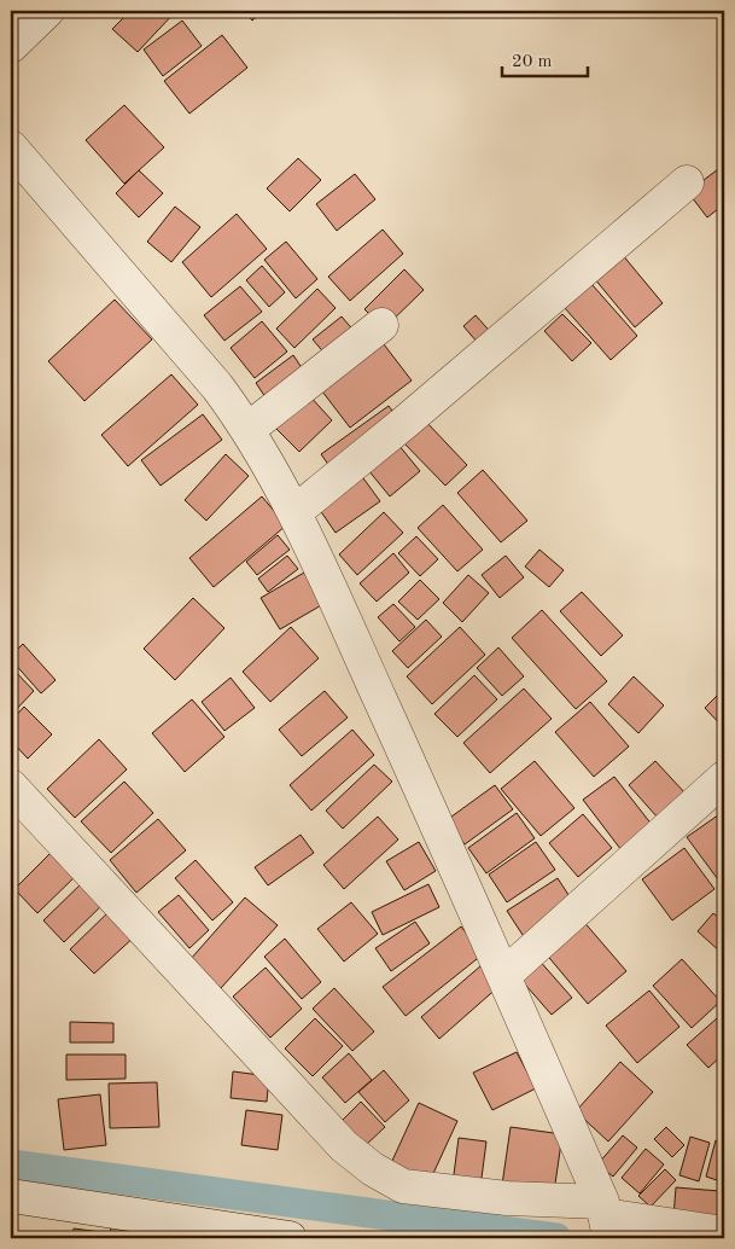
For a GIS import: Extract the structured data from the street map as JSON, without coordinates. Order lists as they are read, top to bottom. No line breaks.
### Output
{"scale_bar":"20 m"}
